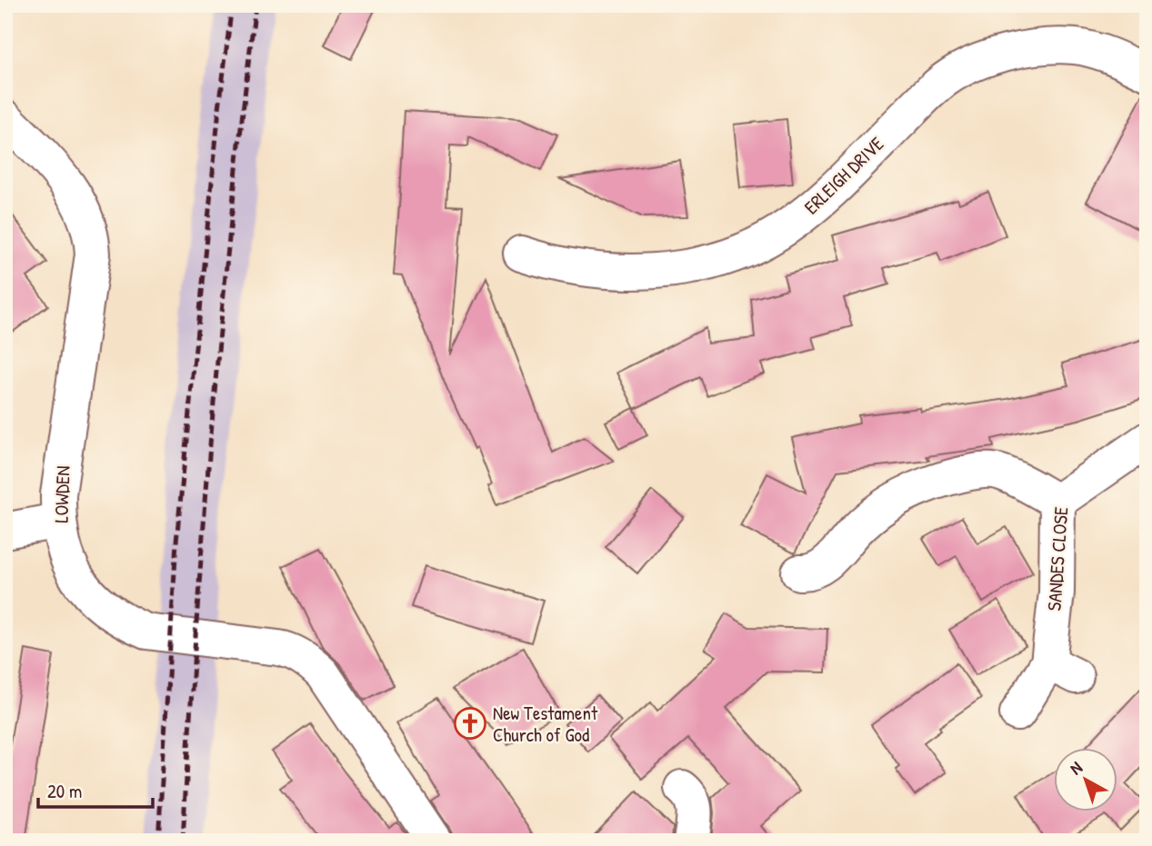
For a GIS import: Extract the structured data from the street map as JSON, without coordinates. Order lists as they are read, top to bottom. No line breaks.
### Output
{"streets":{"street":["ERLEIGH DRIVE","LOWDEN","SANDES CLOSE"]},"places":{"church":["New Testament Church of God"]},"scale_bar":"20 m","north":"top left"}
